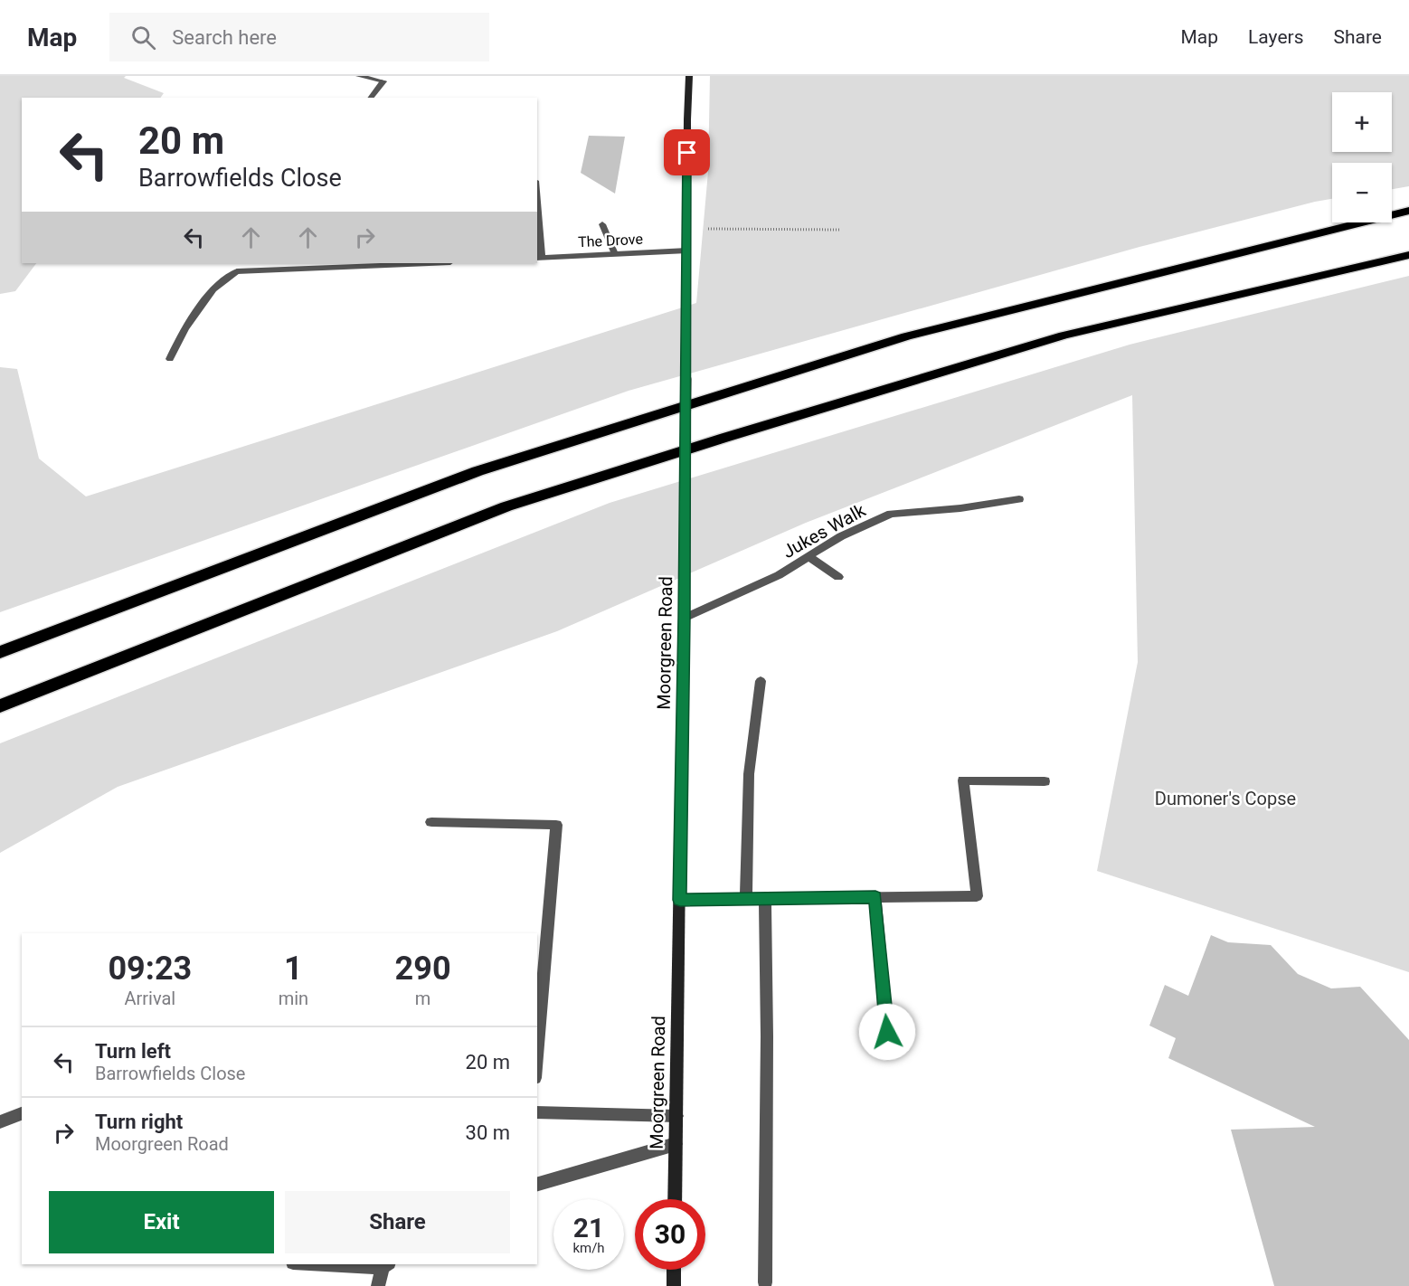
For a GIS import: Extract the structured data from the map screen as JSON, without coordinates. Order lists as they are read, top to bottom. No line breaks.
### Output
{"streets":{"street":["The Drove","Jukes Walk","Moorgreen Road"]},"crossings":[["The Drove","Moorgreen Road"],["Jukes Walk","Moorgreen Road"]],"parks":["Dumoner's Copse"],"page":{"header":"Map","search":"Search here","nav":["Map","Layers","Share"],"map_buttons":["+","−"],"turn":["20 m","Barrowfields Close"],"eta":["09:23","Arrival","1","min","290","m"],"list":[{"name":"Turn left","note":"Barrowfields Close","value":"20 m"},{"name":"Turn right","note":"Moorgreen Road","value":"30 m"}],"buttons":["Exit","Share"],"speed":"21 km/h","limit":"30"}}
